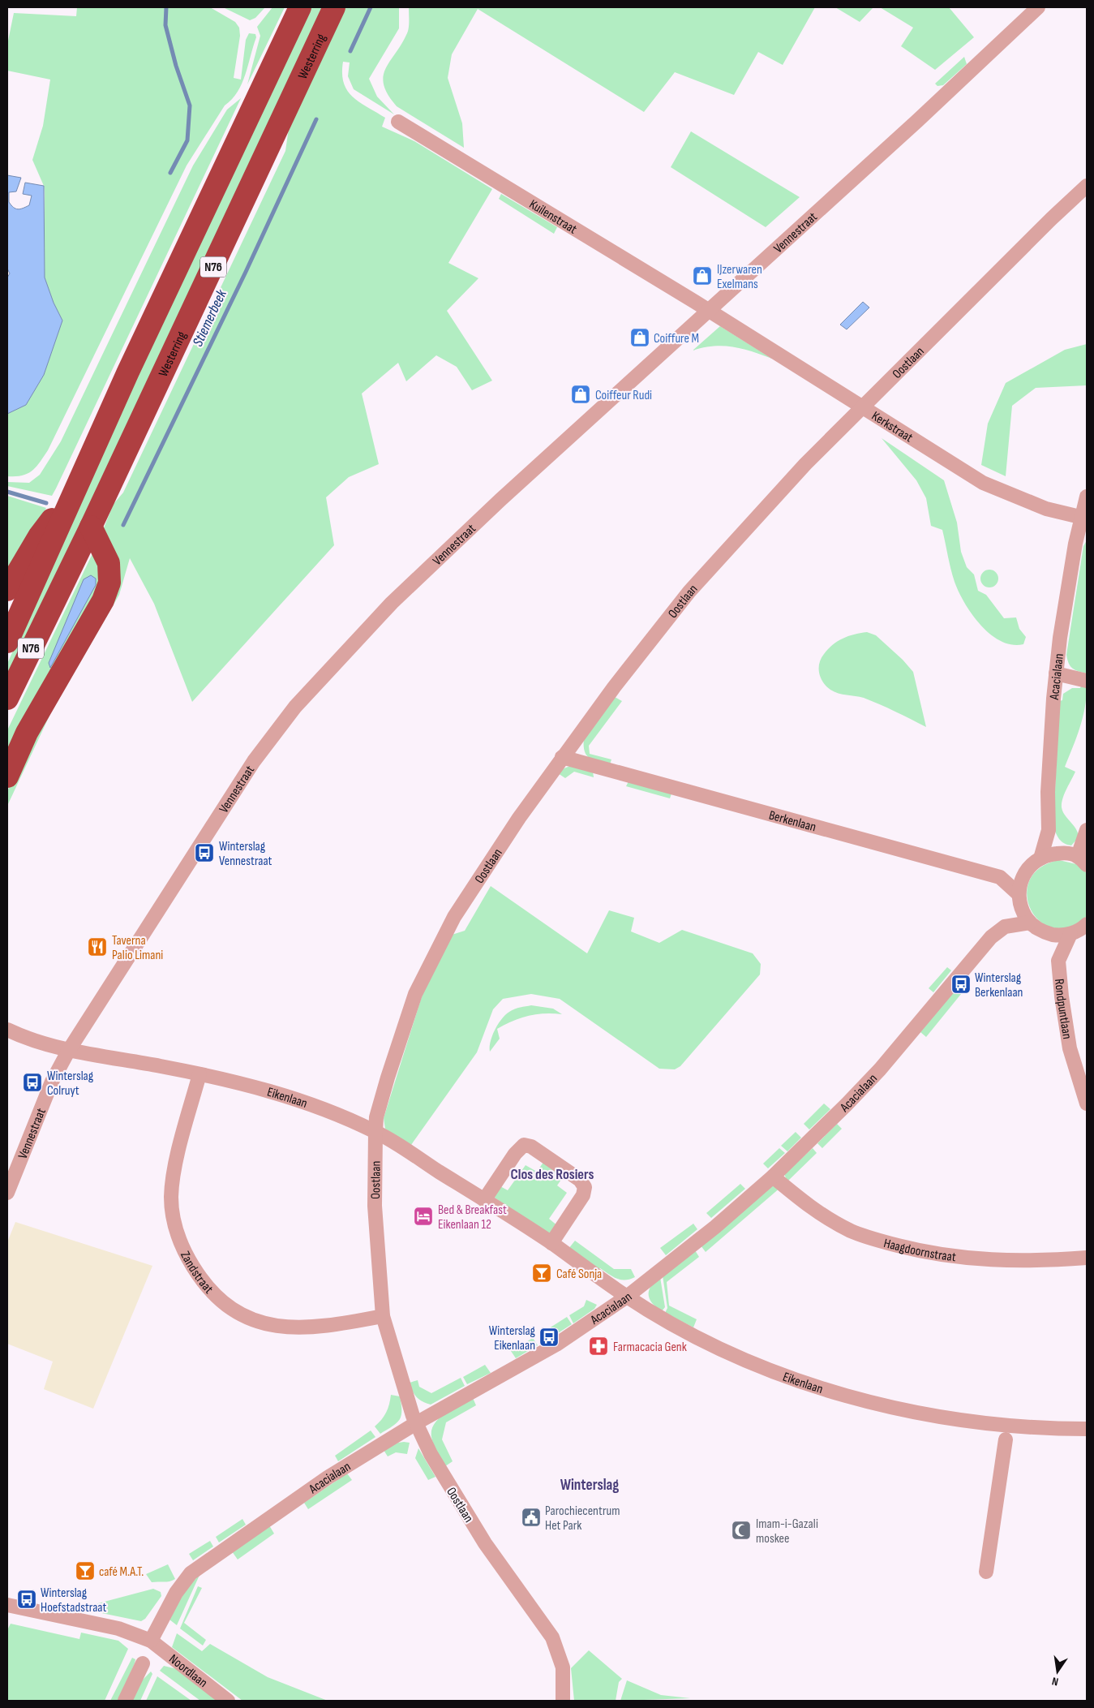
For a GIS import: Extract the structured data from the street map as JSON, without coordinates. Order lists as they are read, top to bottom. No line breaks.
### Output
{"streets":{"highway":["Westerring","N76"],"street":["Kuilenstraat","Vennestraat","Oostlaan","Kerkstraat","Acacialaan","Berkenlaan","Rondpuntlaan","Eikenlaan","Haagdoornstraat","Zandstraat","Noordlaan"]},"crossings":[["Kuilenstraat","Vennestraat"],["Kuilenstraat","Kerkstraat"],["Vennestraat","Kerkstraat"],["Vennestraat","Eikenlaan"],["Oostlaan","Kerkstraat"],["Oostlaan","Acacialaan"],["Oostlaan","Berkenlaan"],["Oostlaan","Eikenlaan"],["Oostlaan","Zandstraat"],["Kerkstraat","Acacialaan"],["Acacialaan","Eikenlaan"],["Acacialaan","Haagdoornstraat"],["Acacialaan","Noordlaan"],["Eikenlaan","Zandstraat"]],"districts":["Clos des Rosiers","Winterslag"],"water":["Stiemerbeek"],"places":{"shop":["IJzerwaren Exelmans","Coiffure M","Coiffeur Rudi"],"bus stop":["Winterslag Vennestraat","Winterslag Berkenlaan","Winterslag Colruyt","Winterslag Eikenlaan","Winterslag Hoefstadstraat"],"restaurant":["Taverna Palio Limani"],"hotel":["Bed & Breakfast Eikenlaan 12"],"bar":["Café Sonja","café M.A.T."],"pharmacy":["Farmacacia Genk"],"public building":["Parochiecentrum Het Park"],"mosque":["Imam-i-Gazali moskee"]},"north":"bottom"}
